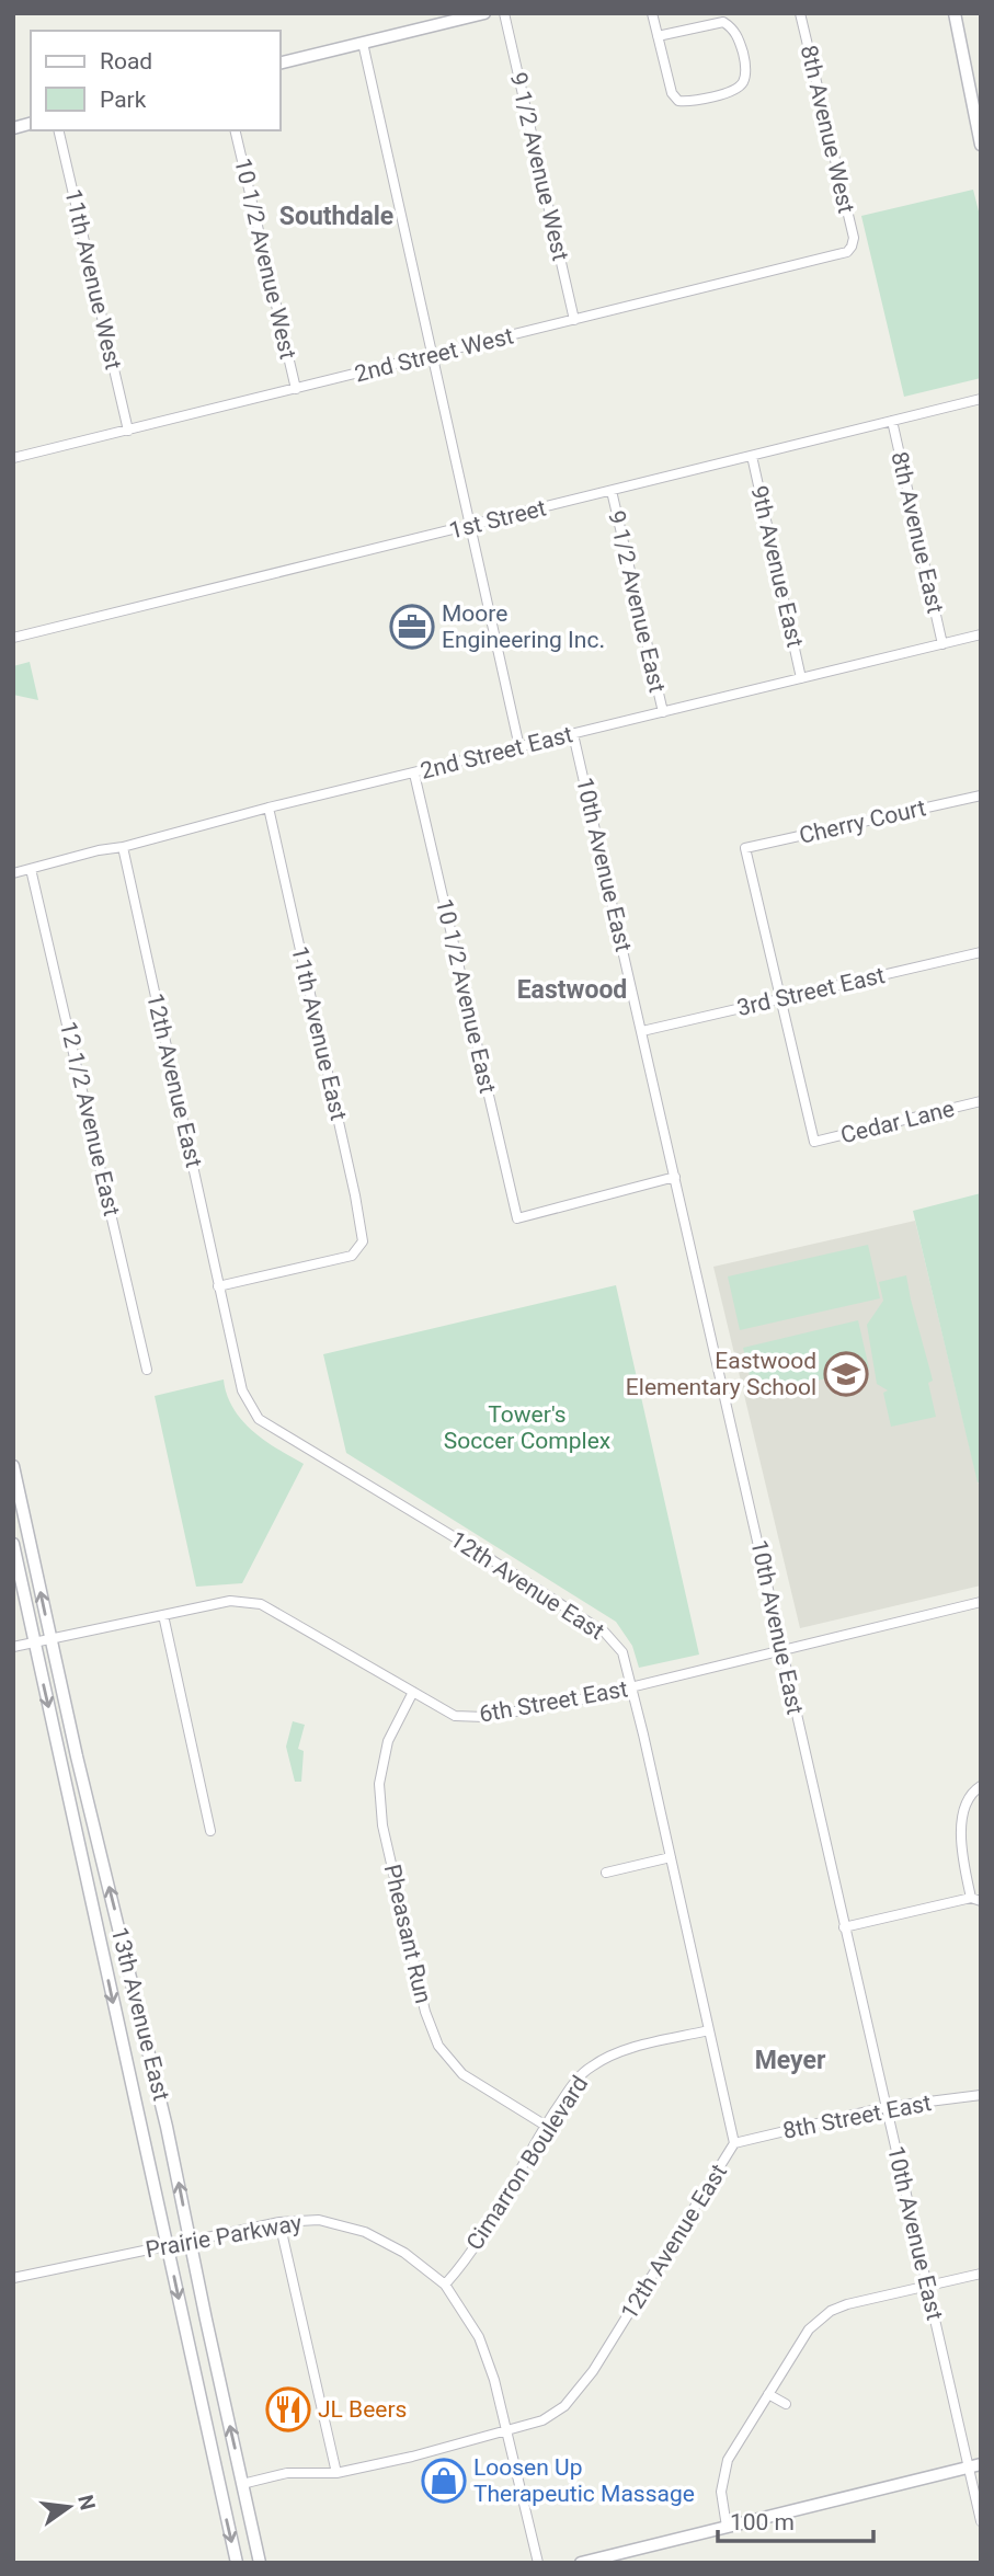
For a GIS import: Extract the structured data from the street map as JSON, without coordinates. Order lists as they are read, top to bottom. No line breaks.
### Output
{"streets":{"main road":["13th Avenue East"],"street":["8th Avenue West","9 1/2 Avenue West","10 1/2 Avenue West","11th Avenue West","2nd Street West","1st Street","8th Avenue East","9th Avenue East","9 1/2 Avenue East","2nd Street East","Cherry Court","10th Avenue East","3rd Street East","10 1/2 Avenue East","11th Avenue East","12th Avenue East","12 1/2 Avenue East","Cedar Lane","6th Street East","Pheasant Run","8th Street East","Cimarron Boulevard","Prairie Parkway"]},"crossings":[["8th Avenue West","2nd Street West"],["9 1/2 Avenue West","2nd Street West"],["10 1/2 Avenue West","2nd Street West"],["11th Avenue West","2nd Street West"],["1st Street","8th Avenue East"],["1st Street","9th Avenue East"],["1st Street","9 1/2 Avenue East"],["8th Avenue East","2nd Street East"],["9th Avenue East","2nd Street East"],["9 1/2 Avenue East","2nd Street East"],["2nd Street East","10th Avenue East"],["2nd Street East","10 1/2 Avenue East"],["2nd Street East","11th Avenue East"],["2nd Street East","12th Avenue East"],["2nd Street East","12 1/2 Avenue East"],["Cherry Court","3rd Street East"],["Cherry Court","Cedar Lane"],["10th Avenue East","3rd Street East"],["10th Avenue East","10 1/2 Avenue East"],["10th Avenue East","6th Street East"],["10th Avenue East","8th Street East"],["3rd Street East","Cedar Lane"],["11th Avenue East","12th Avenue East"],["12th Avenue East","6th Street East"],["12th Avenue East","13th Avenue East"],["12th Avenue East","8th Street East"],["12th Avenue East","Cimarron Boulevard"],["12th Avenue East","Prairie Parkway"],["6th Street East","Pheasant Run"],["6th Street East","13th Avenue East"],["Pheasant Run","Cimarron Boulevard"],["13th Avenue East","Prairie Parkway"],["Cimarron Boulevard","Prairie Parkway"]],"districts":["Southdale","Eastwood","Meyer"],"parks":["Tower's Soccer Complex"],"places":{"office":["Moore Engineering Inc."],"school or university":["Eastwood Elementary School"],"restaurant":["JL Beers"],"shop":["Loosen Up Therapeutic Massage"]},"legend":["Road","Park"],"scale_bar":"100 m","north":"right"}
